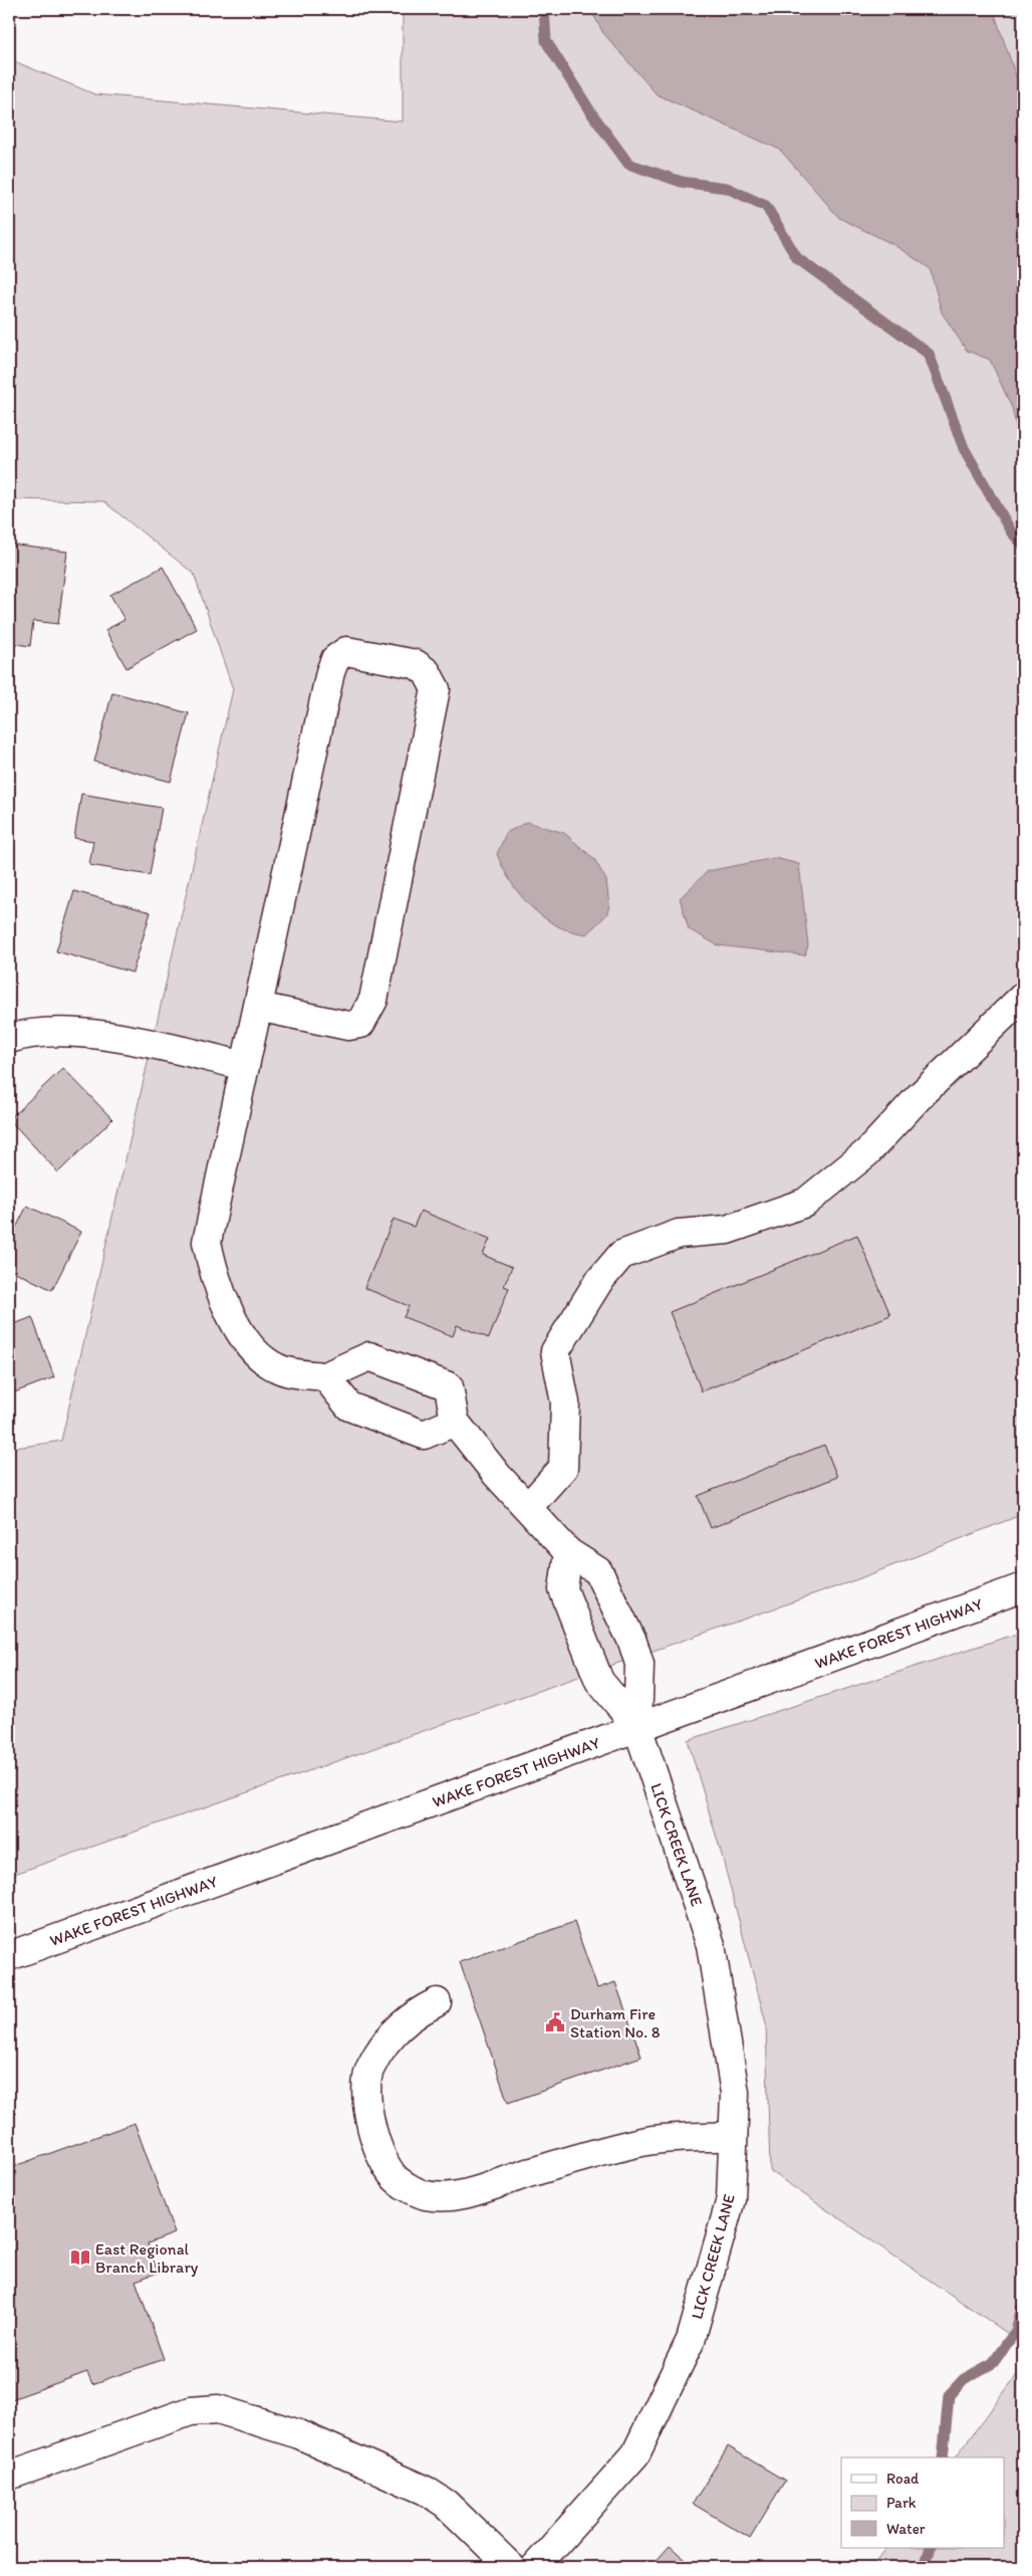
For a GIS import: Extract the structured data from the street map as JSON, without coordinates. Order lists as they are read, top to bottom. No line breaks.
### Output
{"streets":{"main road":["WAKE FOREST HIGHWAY","LICK CREEK LANE"]},"crossings":[["WAKE FOREST HIGHWAY","LICK CREEK LANE"]],"places":{"public building":["Durham Fire Station No. 8"],"library":["East Regional Branch Library"]},"legend":["Road","Park","Water"]}
